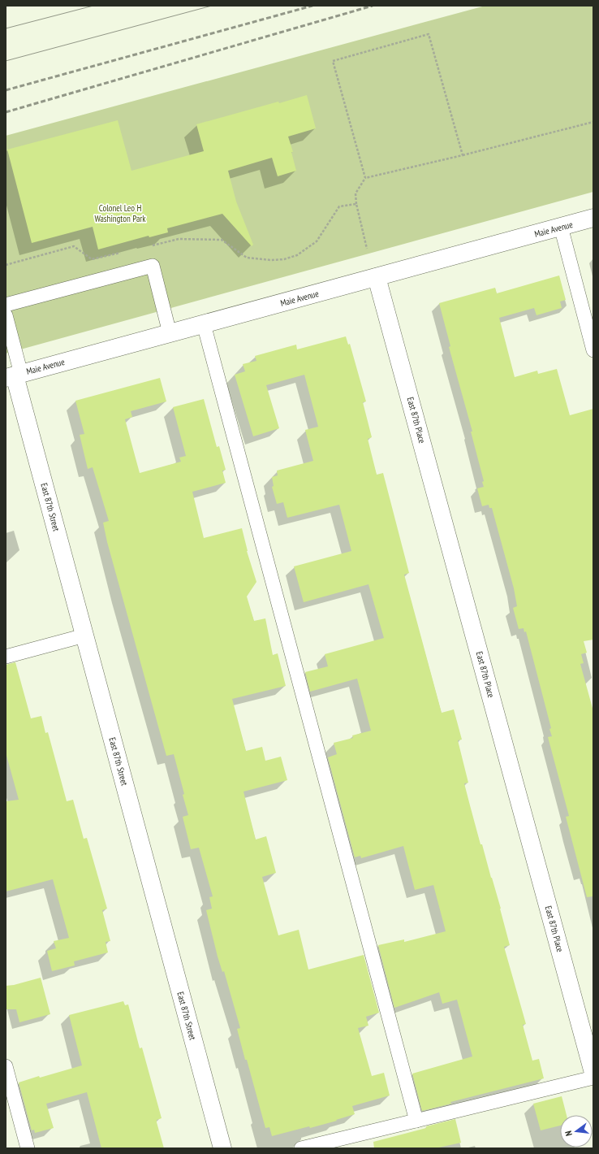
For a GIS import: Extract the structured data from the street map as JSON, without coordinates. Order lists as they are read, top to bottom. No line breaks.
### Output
{"streets":{"street":["Maie Avenue","East 87th Place","East 87th Street"]},"crossings":[["Maie Avenue","East 87th Place"],["Maie Avenue","East 87th Street"]],"parks":["Colonel Leo H Washington Park"],"north":"left"}
